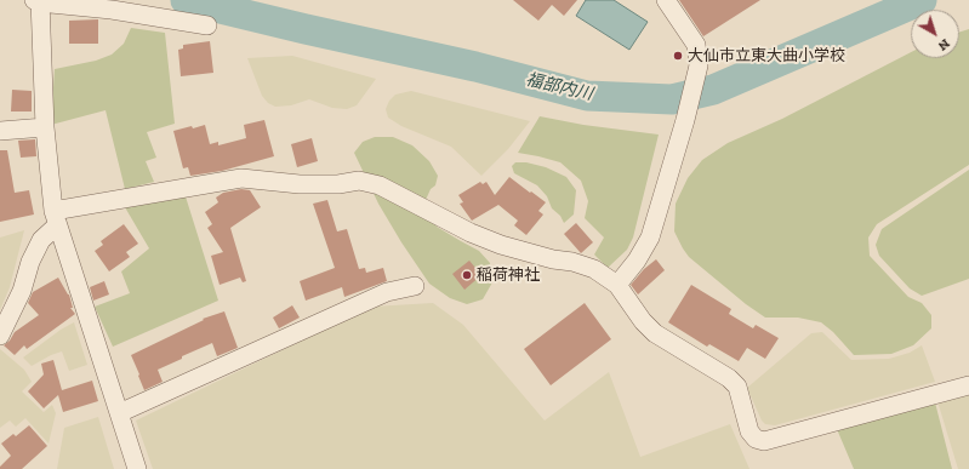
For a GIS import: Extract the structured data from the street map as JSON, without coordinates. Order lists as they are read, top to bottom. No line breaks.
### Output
{"water":["福部内川"],"places":["大仙市立東大曲小学校","稲荷神社"],"north":"bottom right"}
